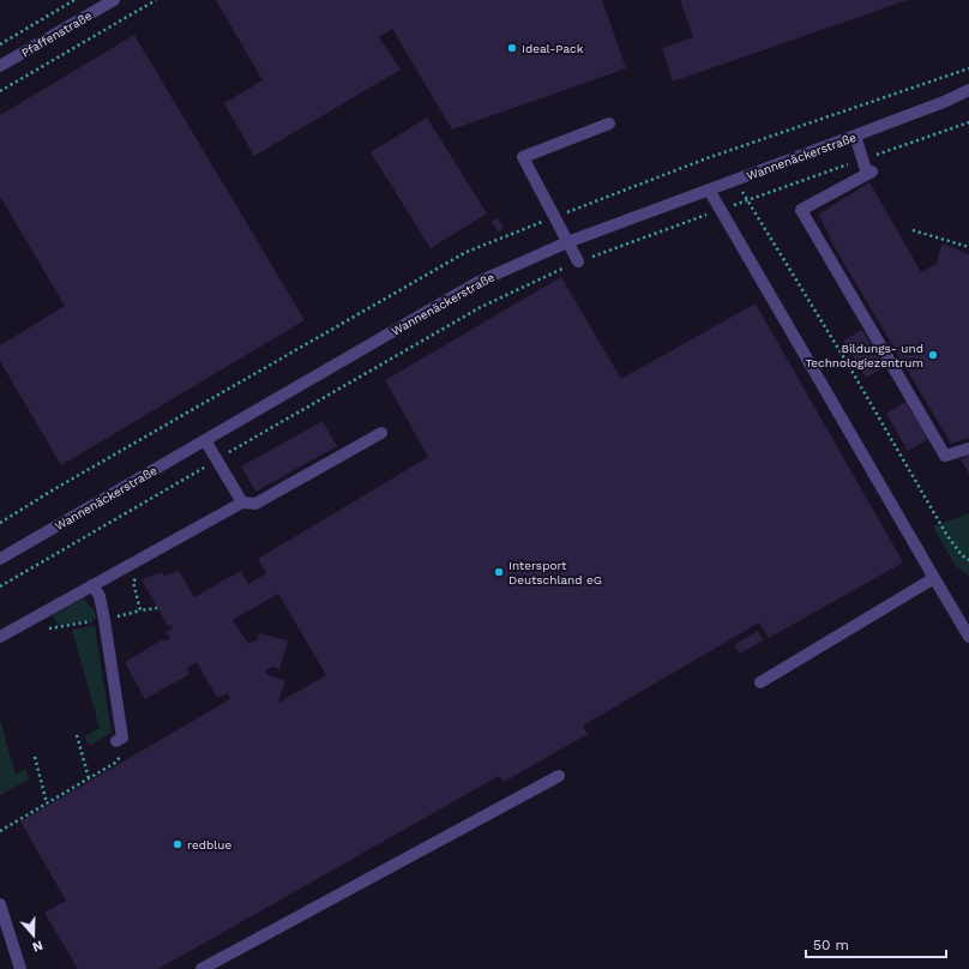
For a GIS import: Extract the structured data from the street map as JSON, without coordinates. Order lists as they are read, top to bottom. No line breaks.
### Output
{"streets":{"street":["Pfaffenstraße","Wannenäckerstraße"]},"places":["Ideal-Pack","Bildungs- und Technologiezentrum","Intersport Deutschland eG","redblue"],"scale_bar":"50 m","north":"bottom"}
